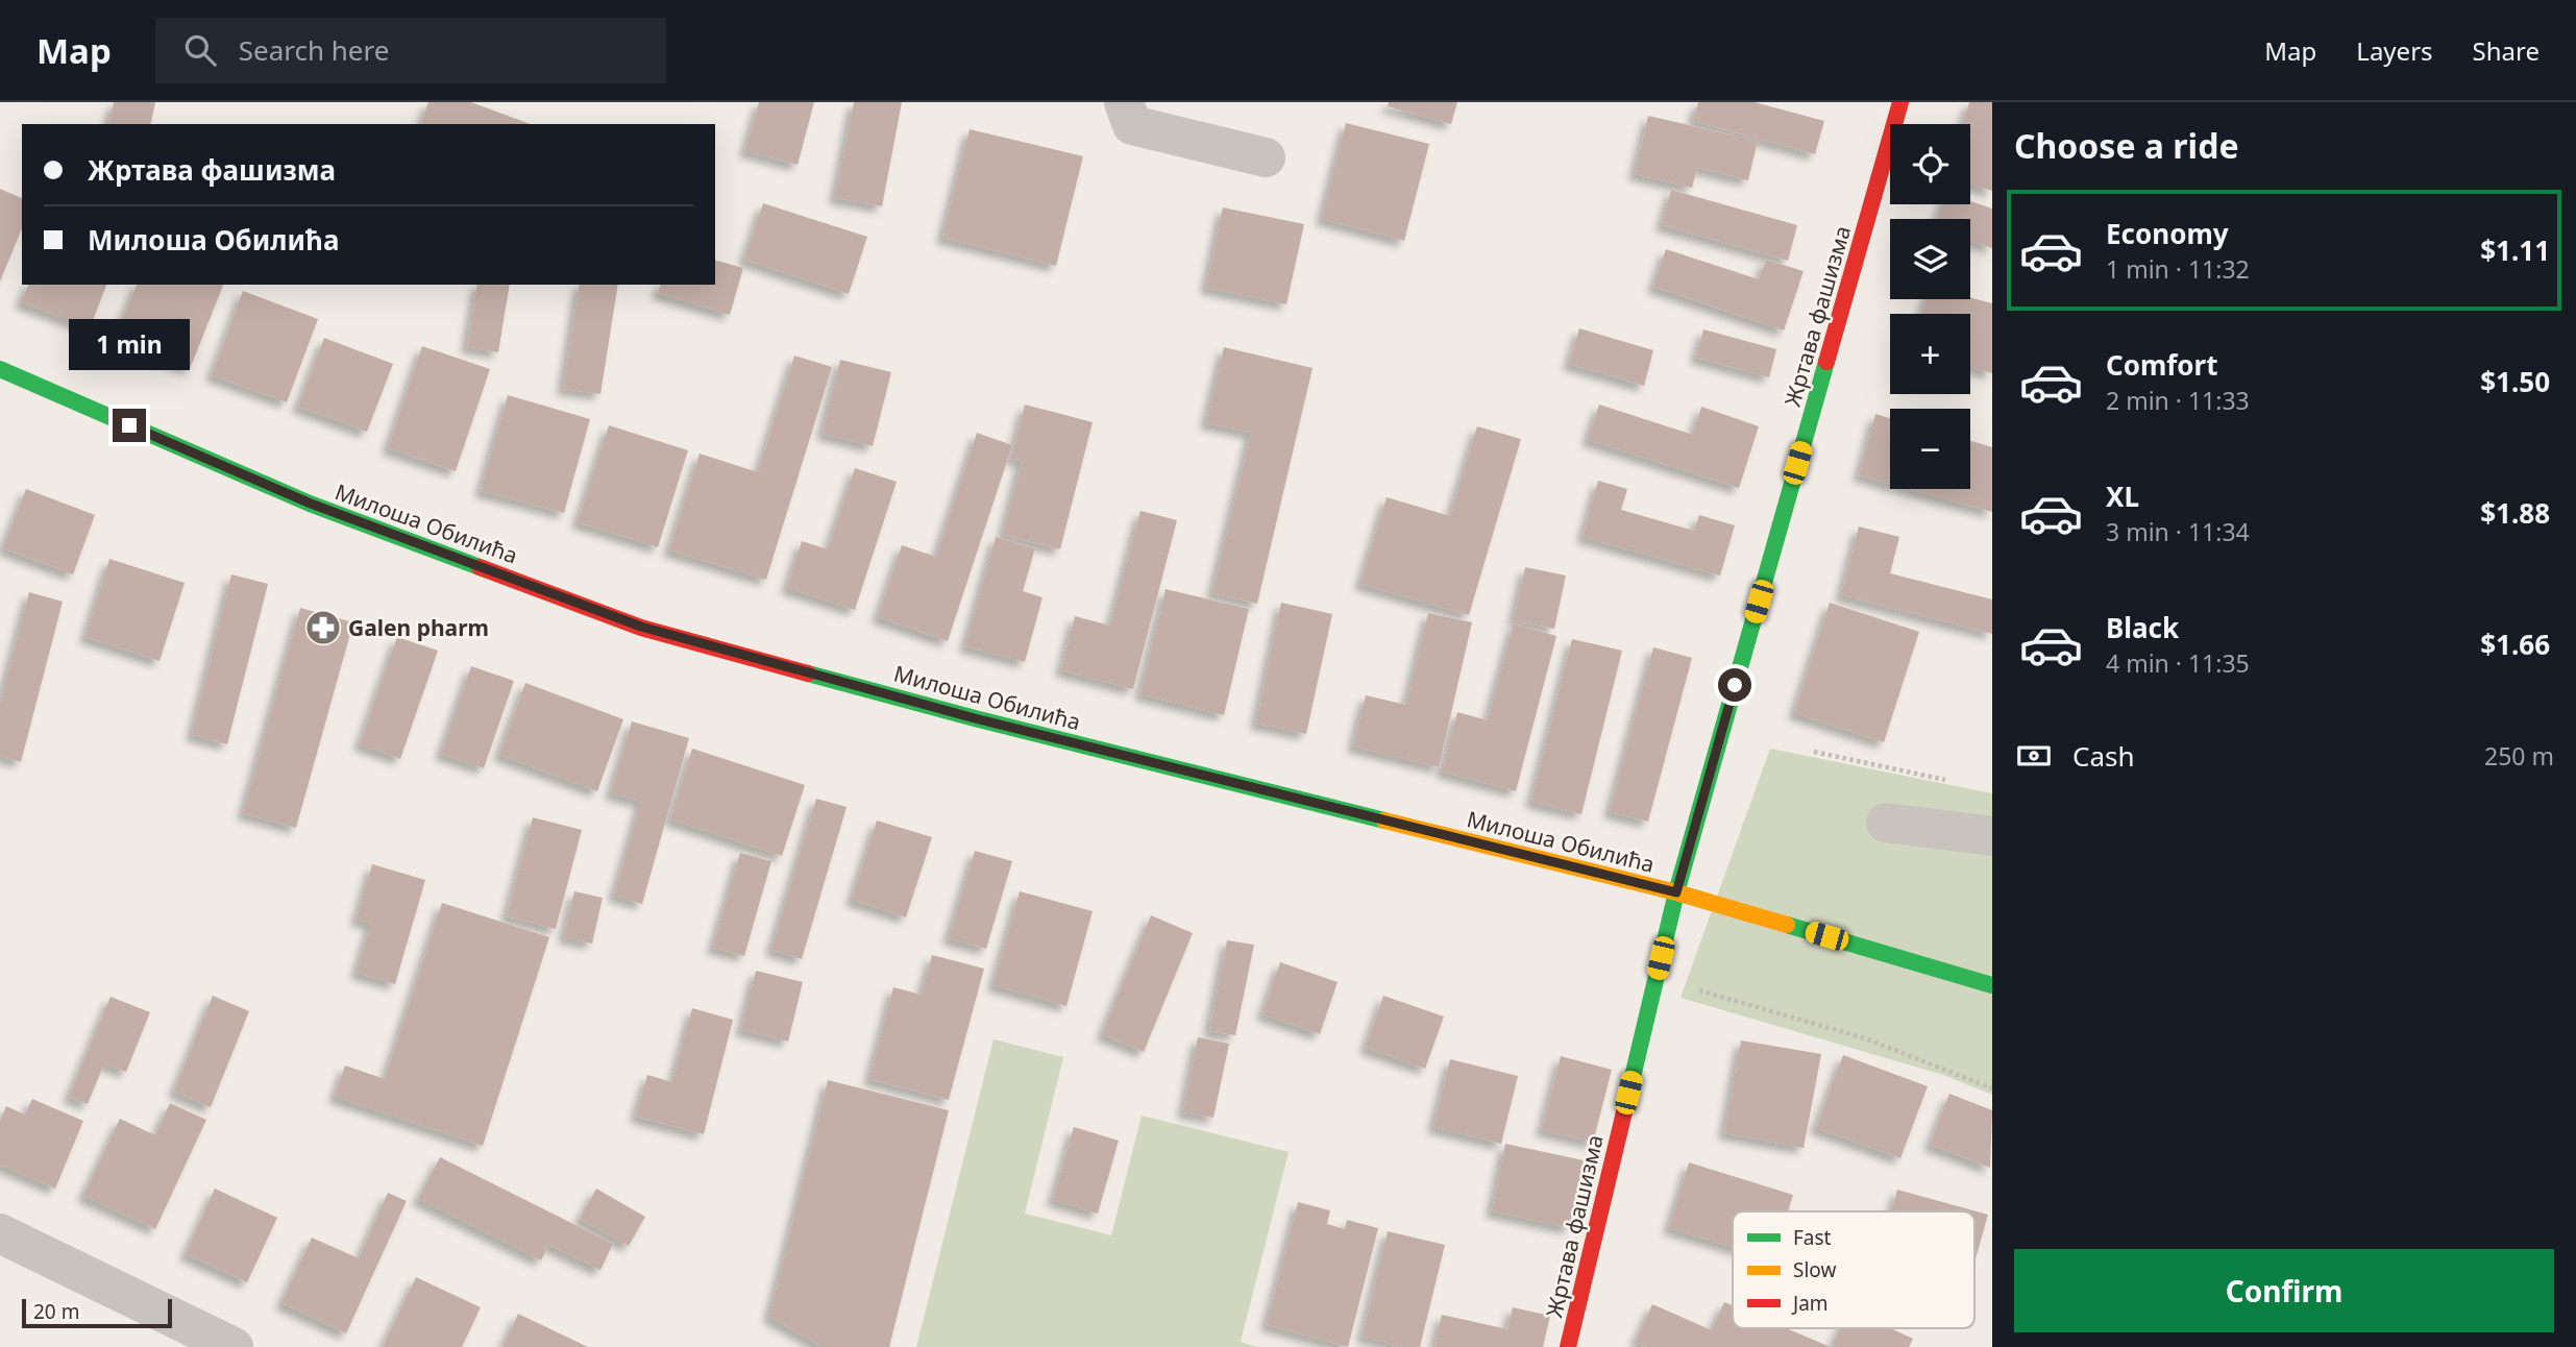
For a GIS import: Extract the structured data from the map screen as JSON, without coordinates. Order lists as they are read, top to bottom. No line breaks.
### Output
{"streets":{"street":["Жртава фашизма","Милоша Обилића"]},"crossings":[["Жртава фашизма","Милоша Обилића"]],"places":{"pharmacy":["Galen pharm"]},"legend":["Fast","Slow","Jam"],"scale_bar":"20 m","page":{"header":"Map","search":"Search here","nav":["Map","Layers","Share"],"heading":"Choose a ride","map_buttons":["+","−"],"banner":["Жртава фашизма","Милоша Обилића"],"list":[{"name":"Economy","note":"1 min · 11:32","value":"$1.11"},{"name":"Comfort","note":"2 min · 11:33","value":"$1.50"},{"name":"XL","note":"3 min · 11:34","value":"$1.88"},{"name":"Black","note":"4 min · 11:35","value":"$1.66"}],"bubble":"1 min","pay":["Cash","250 m"],"buttons":"Confirm","scale":"20 m"}}
